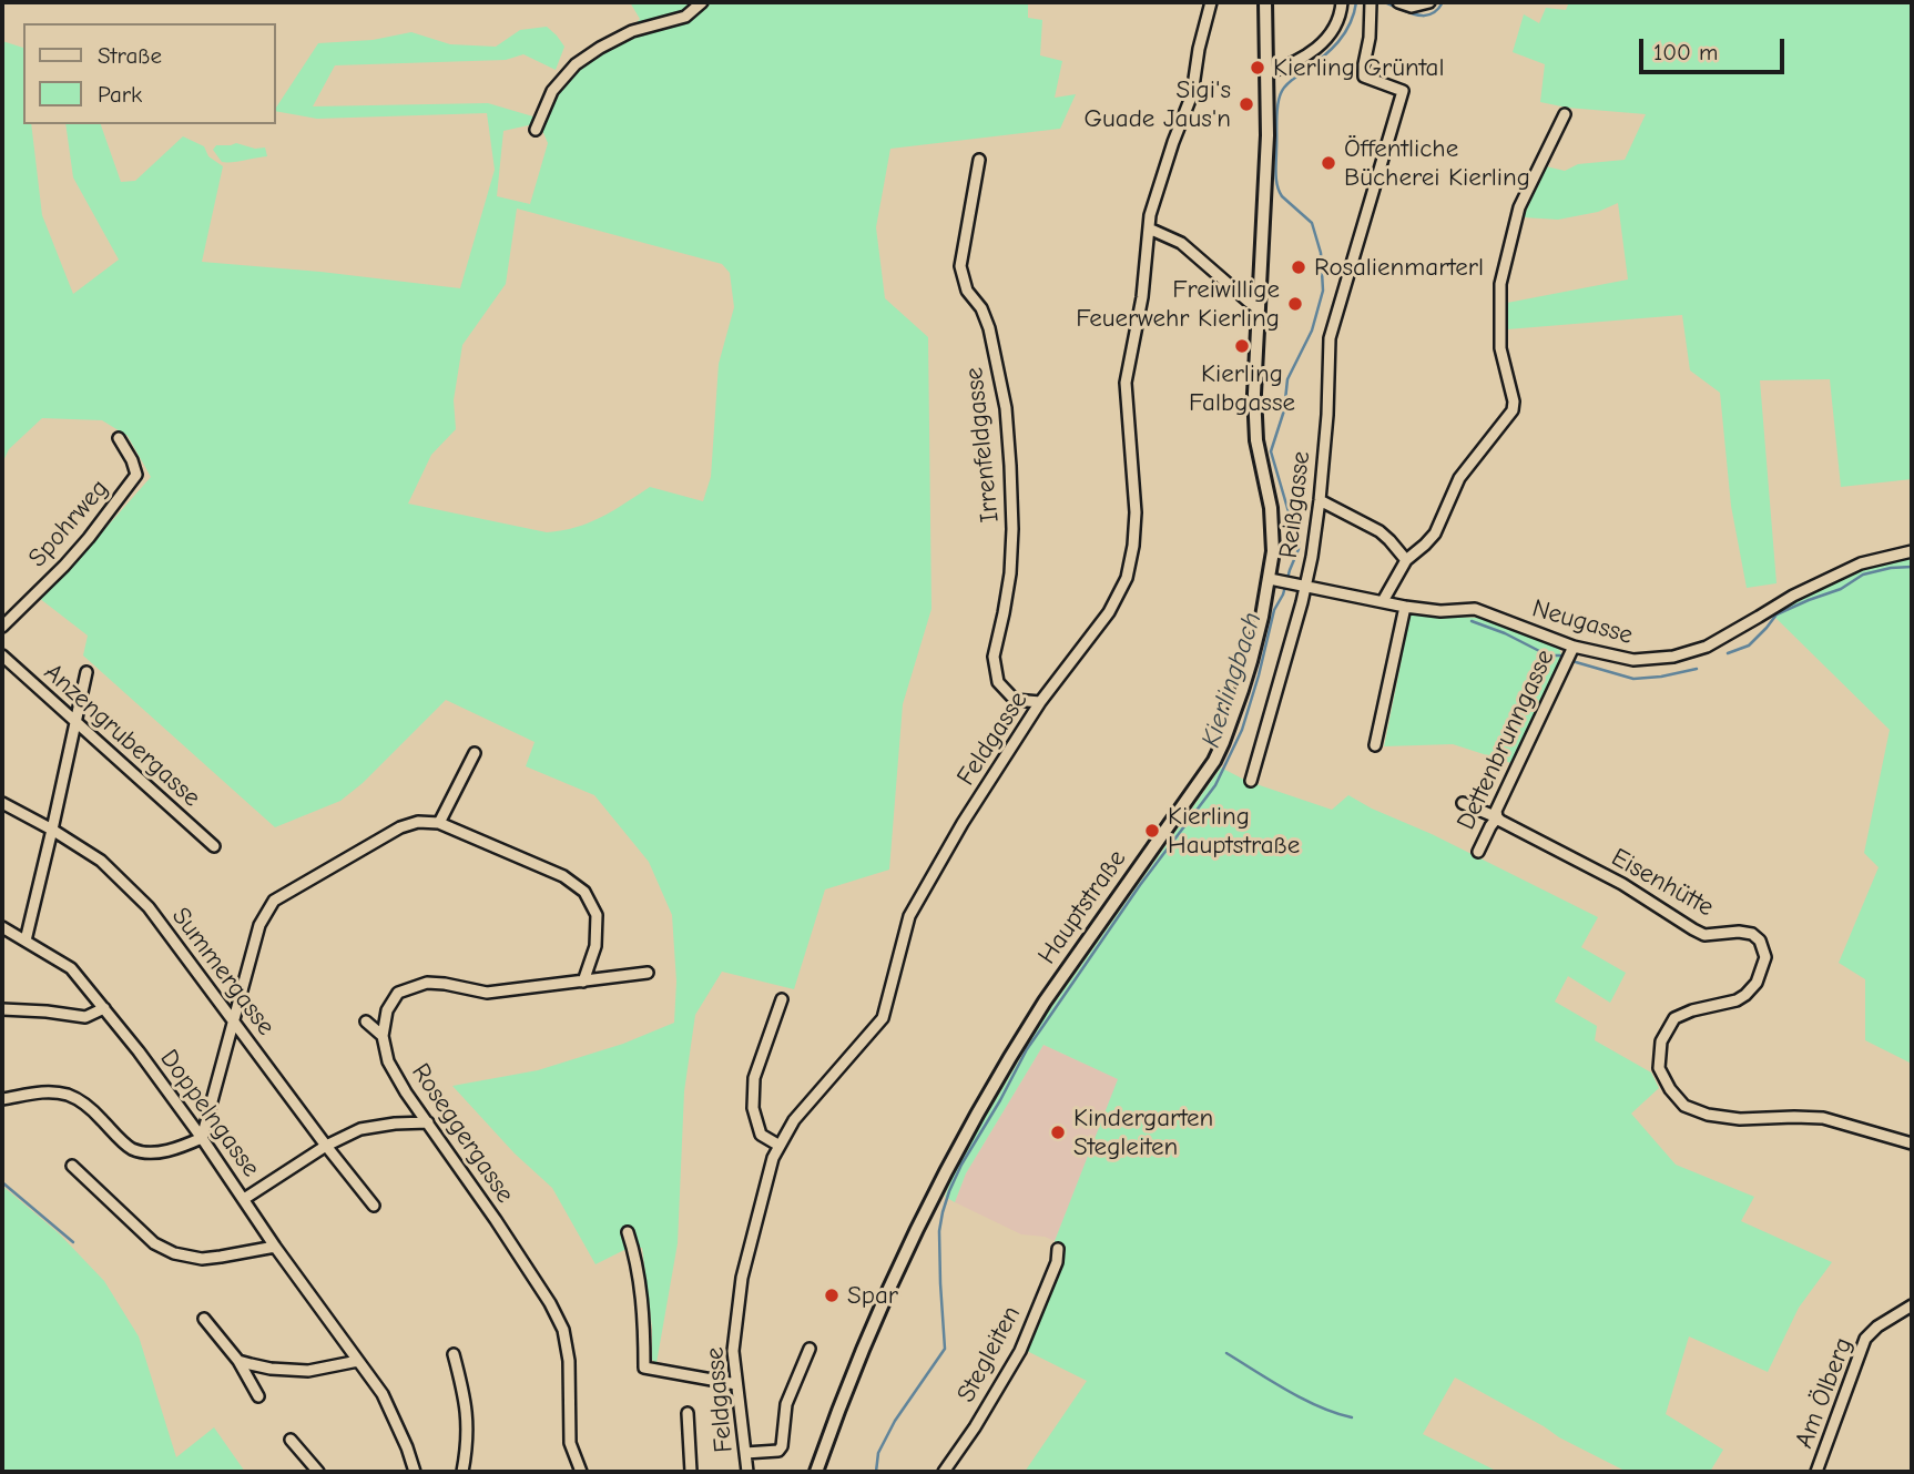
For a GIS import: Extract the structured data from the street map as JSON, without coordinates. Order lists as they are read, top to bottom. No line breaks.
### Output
{"streets":{"main road":["Hauptstraße"],"street":["Irrenfeldgasse","Reißgasse","Spohrweg","Neugasse","Anzengrubergasse","Feldgasse","Dettenbrunngasse","Eisenhütte","Summergasse","Doppelngasse","Roseggergasse","Stegleiten","Am Ölberg"]},"crossings":[["Irrenfeldgasse","Feldgasse"],["Reißgasse","Neugasse"],["Neugasse","Dettenbrunngasse"],["Neugasse","Hauptstraße"],["Dettenbrunngasse","Eisenhütte"]],"water":["Kierlingbach"],"places":["Kierling Grüntal","Sigi's Guade Jaus'n","Öffentliche Bücherei Kierling","Rosalienmarterl","Freiwillige Feuerwehr Kierling","Kierling Falbgasse","Kierling Hauptstraße","Kindergarten Stegleiten","Spar"],"legend":["Straße","Park"],"scale_bar":"100 m"}
